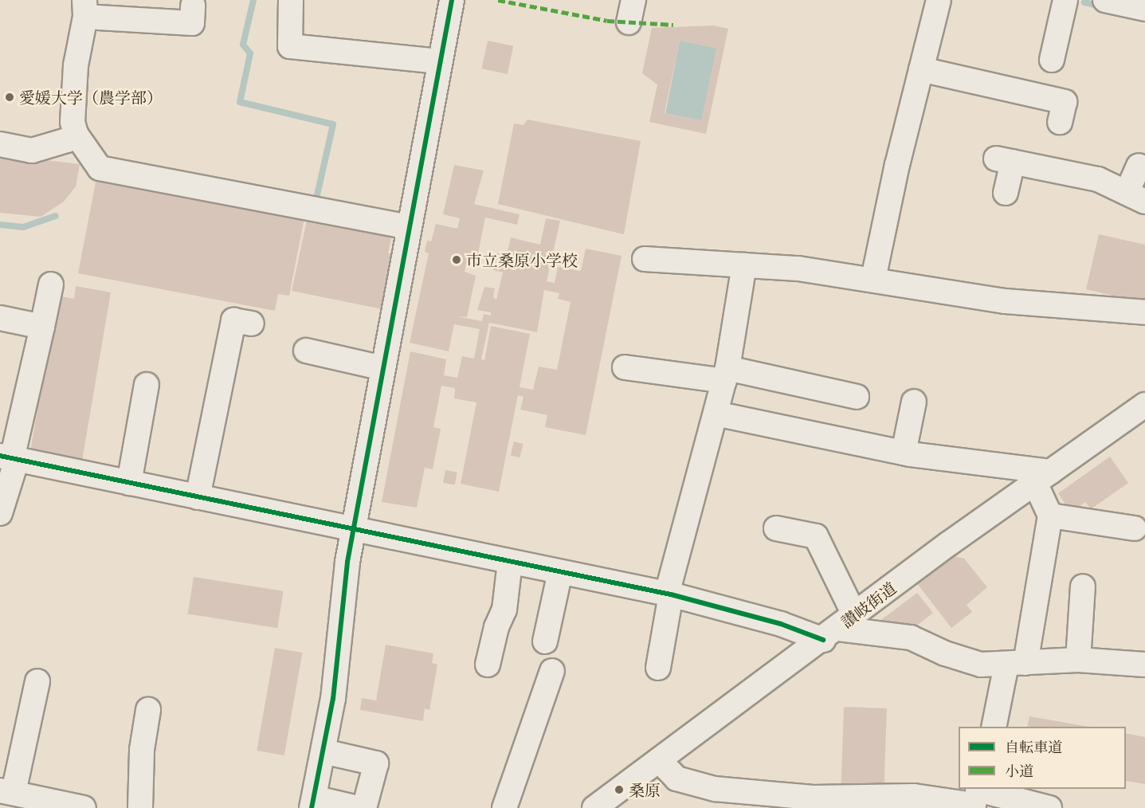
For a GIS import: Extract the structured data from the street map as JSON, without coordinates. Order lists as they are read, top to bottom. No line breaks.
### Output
{"streets":{"street":["讃岐街道"]},"places":["愛媛大学（農学部）","市立桑原小学校","桑原"],"legend":["自転車道","小道"]}
